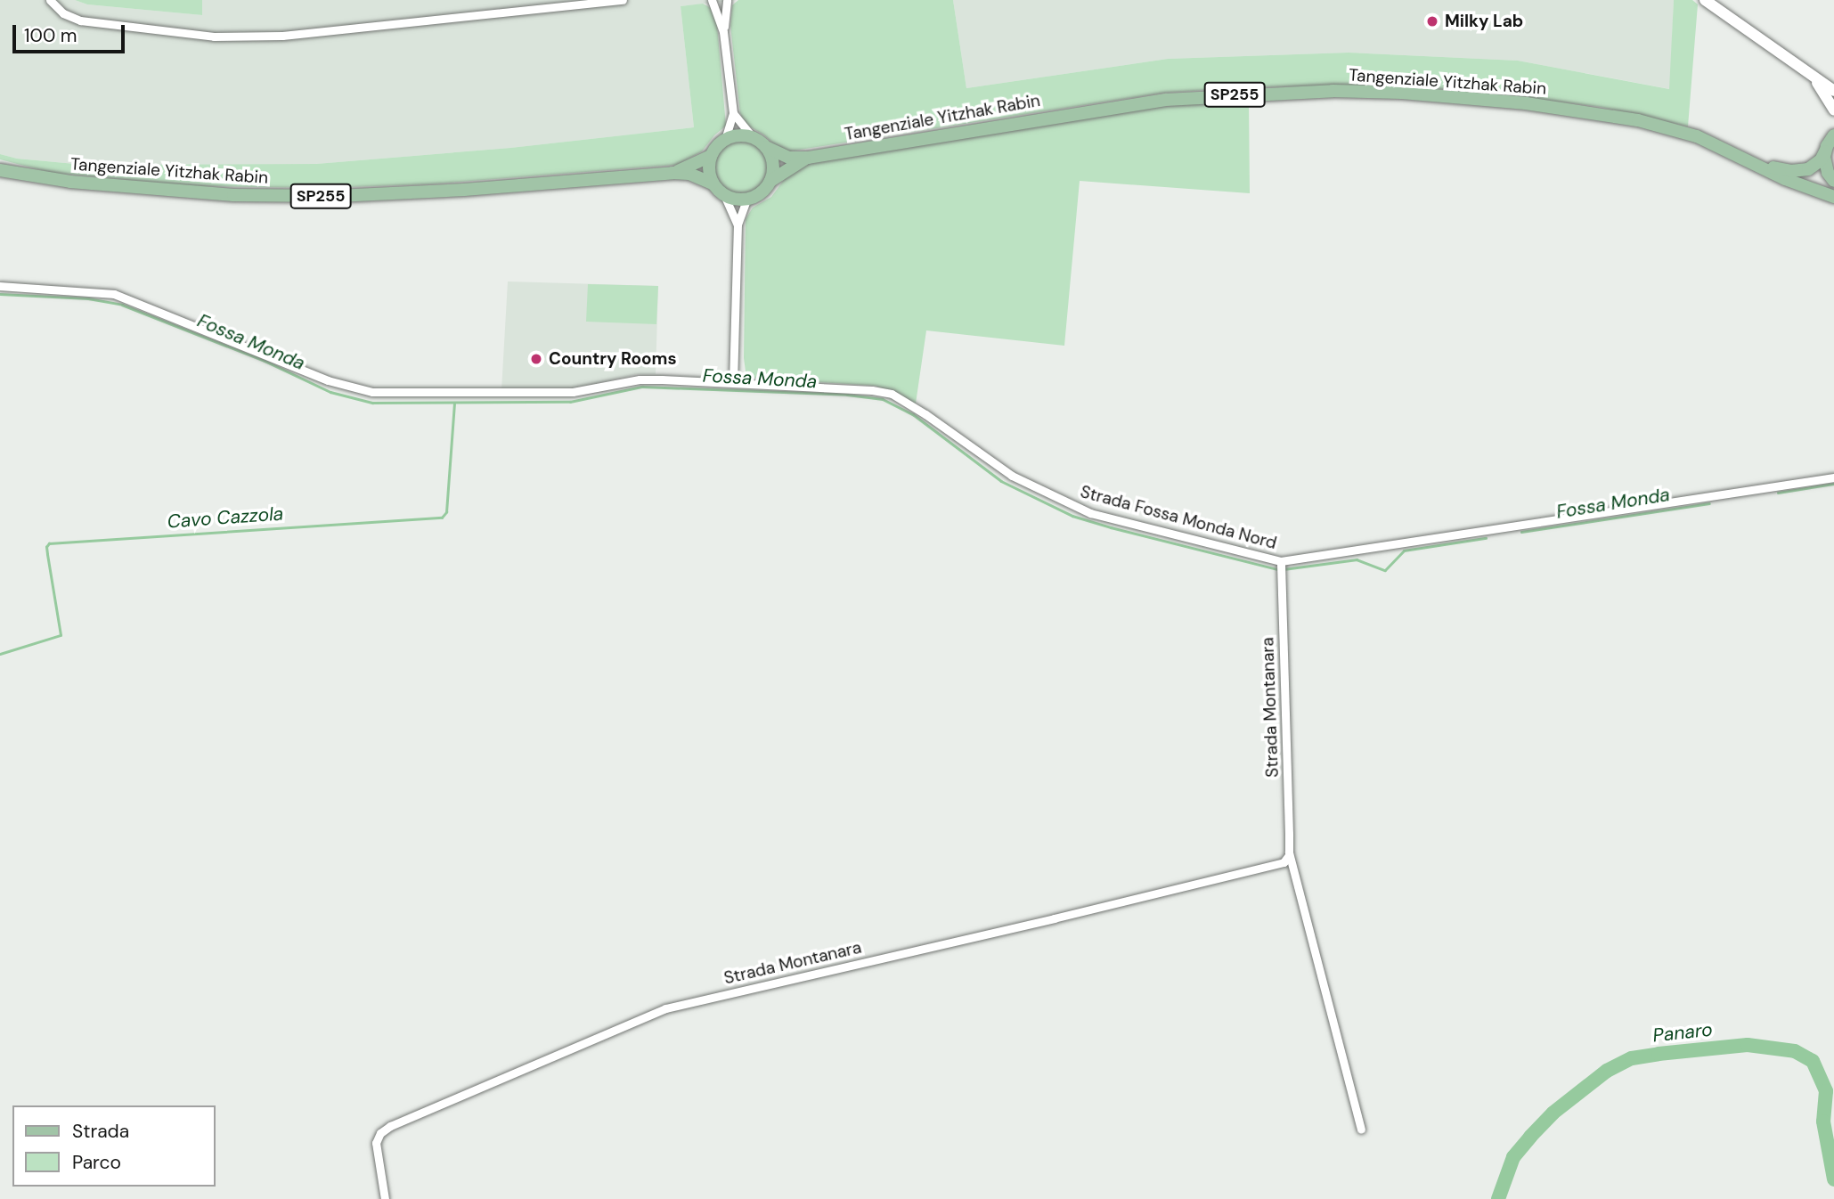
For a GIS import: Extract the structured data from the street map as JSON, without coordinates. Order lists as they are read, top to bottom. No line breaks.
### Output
{"streets":{"main road":["Tangenziale Yitzhak Rabin","SP255"],"street":["Strada Fossa Monda Nord","Strada Montanara"]},"crossings":[["Tangenziale Yitzhak Rabin","SP255"],["Strada Fossa Monda Nord","Strada Montanara"]],"water":["Fossa Monda","Cavo Cazzola","Panaro"],"places":["Milky Lab","Country Rooms"],"legend":["Strada","Parco"],"scale_bar":"100 m"}
